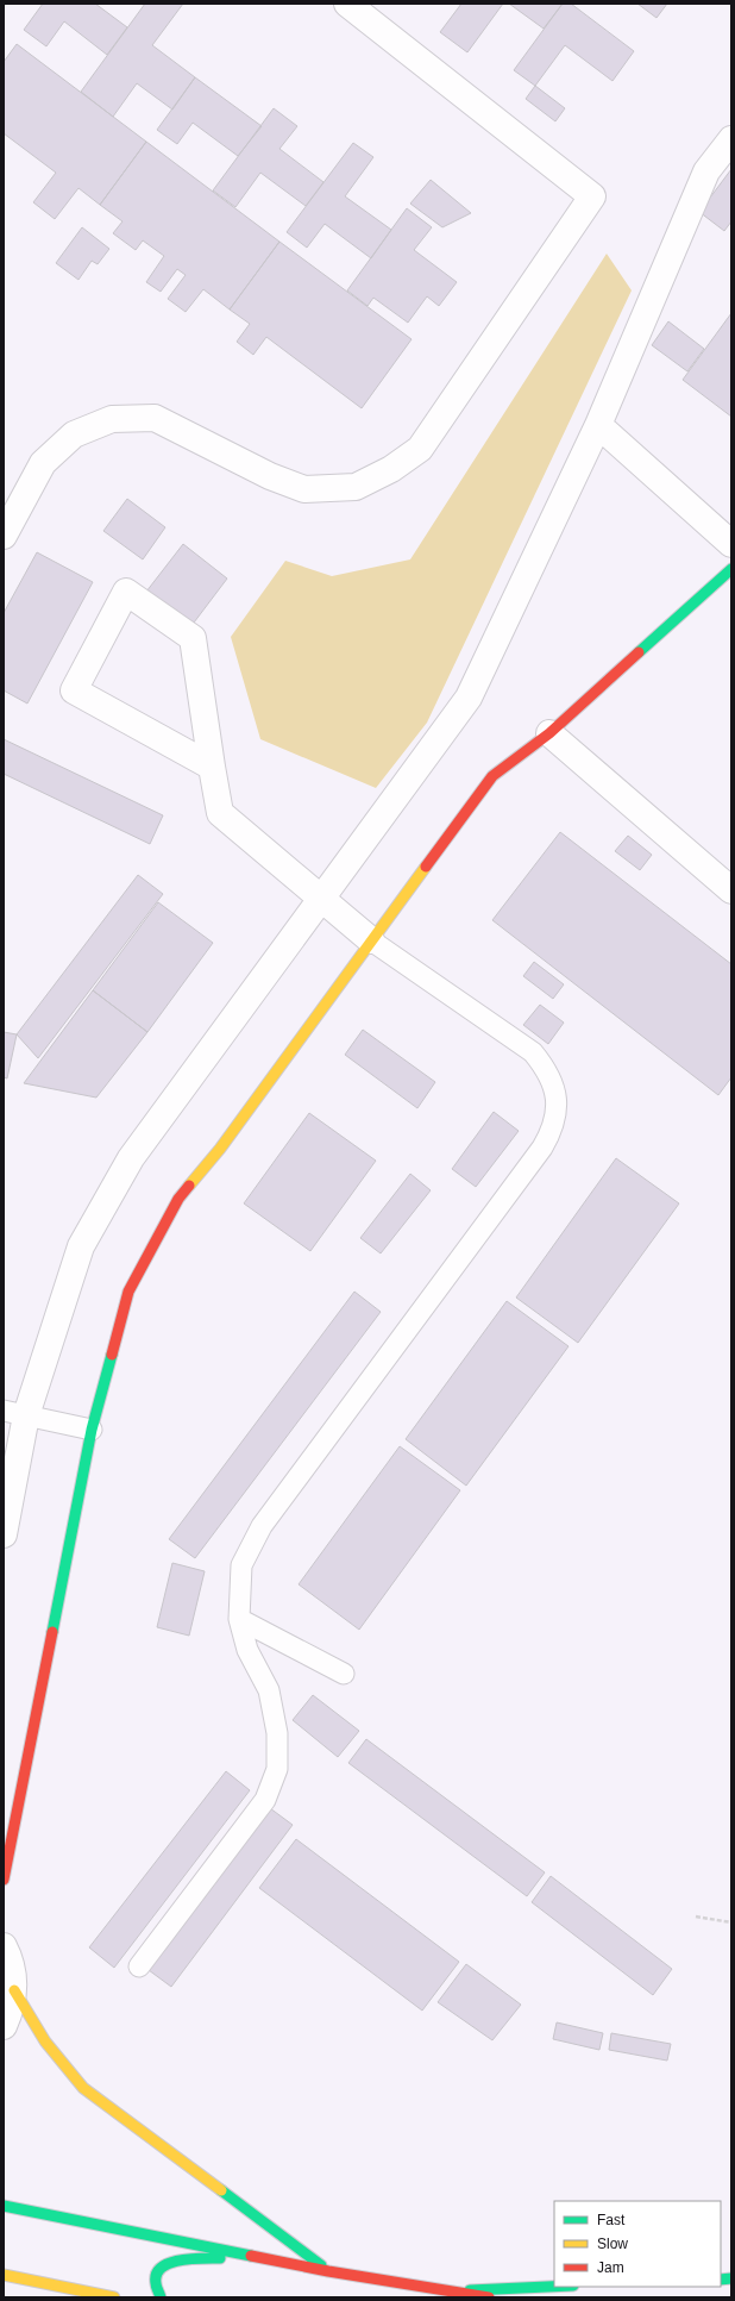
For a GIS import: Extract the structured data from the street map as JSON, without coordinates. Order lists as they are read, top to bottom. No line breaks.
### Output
{"legend":["Fast","Slow","Jam"]}
